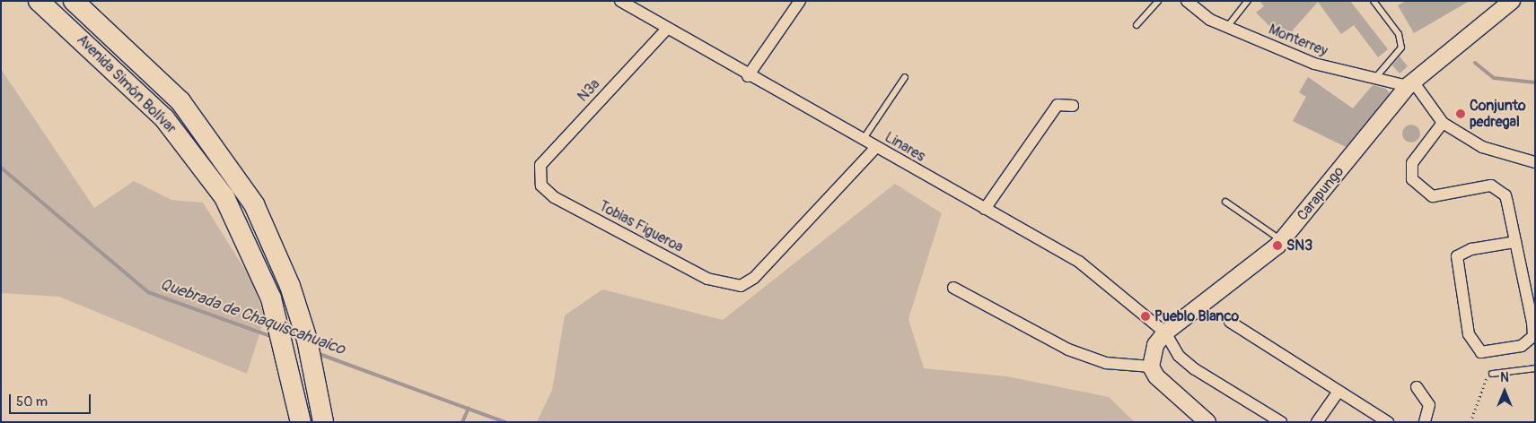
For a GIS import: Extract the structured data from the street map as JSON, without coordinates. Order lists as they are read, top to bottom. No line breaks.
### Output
{"streets":{"highway":["Avenida Simón Bolívar"],"street":["Monterrey","N3a","Linares","Carapungo","Tobias Figueroa"]},"crossings":[["Monterrey","Carapungo"],["N3a","Linares"],["N3a","Tobias Figueroa"],["Linares","Carapungo"],["Linares","Tobias Figueroa"]],"water":["Quebrada de Chaquiscahuaico"],"places":["Conjunto pedregal","SN3","Pueblo Blanco"],"scale_bar":"50 m","north":"top"}
